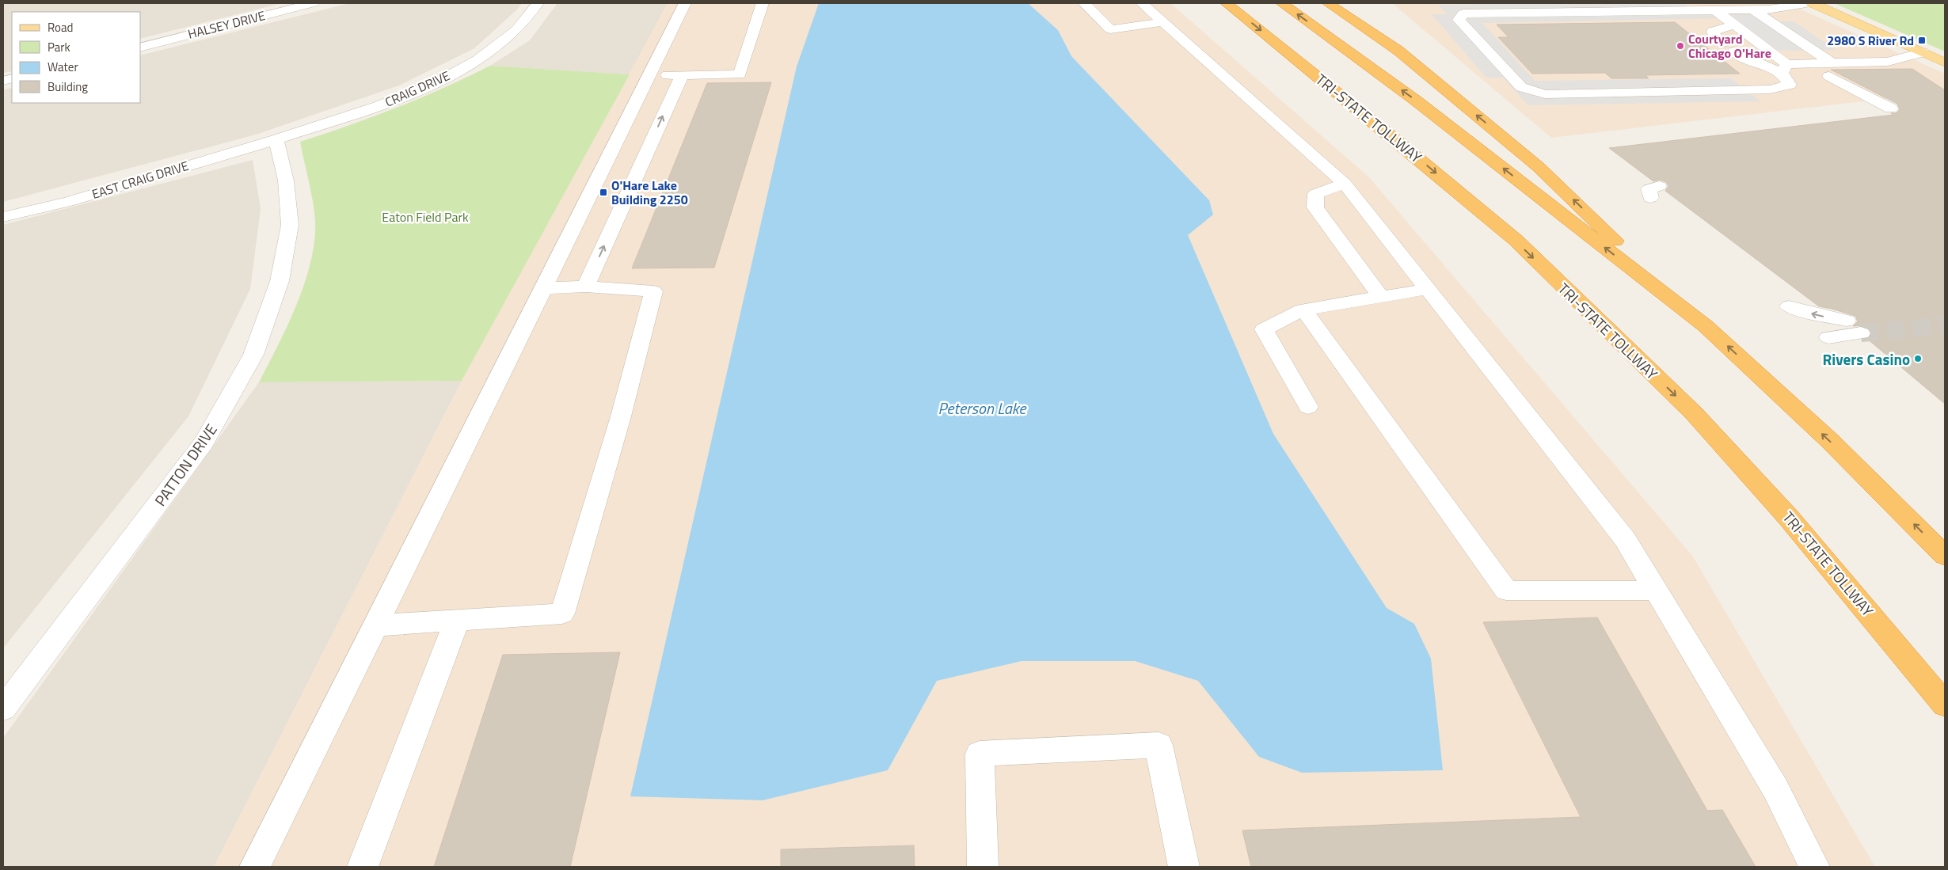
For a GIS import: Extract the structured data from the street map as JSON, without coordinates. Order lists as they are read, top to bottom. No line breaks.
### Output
{"streets":{"highway":["TRI-STATE TOLLWAY"],"street":["HALSEY DRIVE","CRAIG DRIVE","EAST CRAIG DRIVE","PATTON DRIVE"]},"crossings":[["CRAIG DRIVE","EAST CRAIG DRIVE"],["CRAIG DRIVE","PATTON DRIVE"],["EAST CRAIG DRIVE","PATTON DRIVE"]],"water":["Peterson Lake"],"parks":["Eaton Field Park"],"places":{"transit":["2980 S River Rd","O'Hare Lake Building 2250"],"other":["Courtyard Chicago O'Hare","Rivers Casino"]},"legend":["Road","Park","Water","Building"]}
